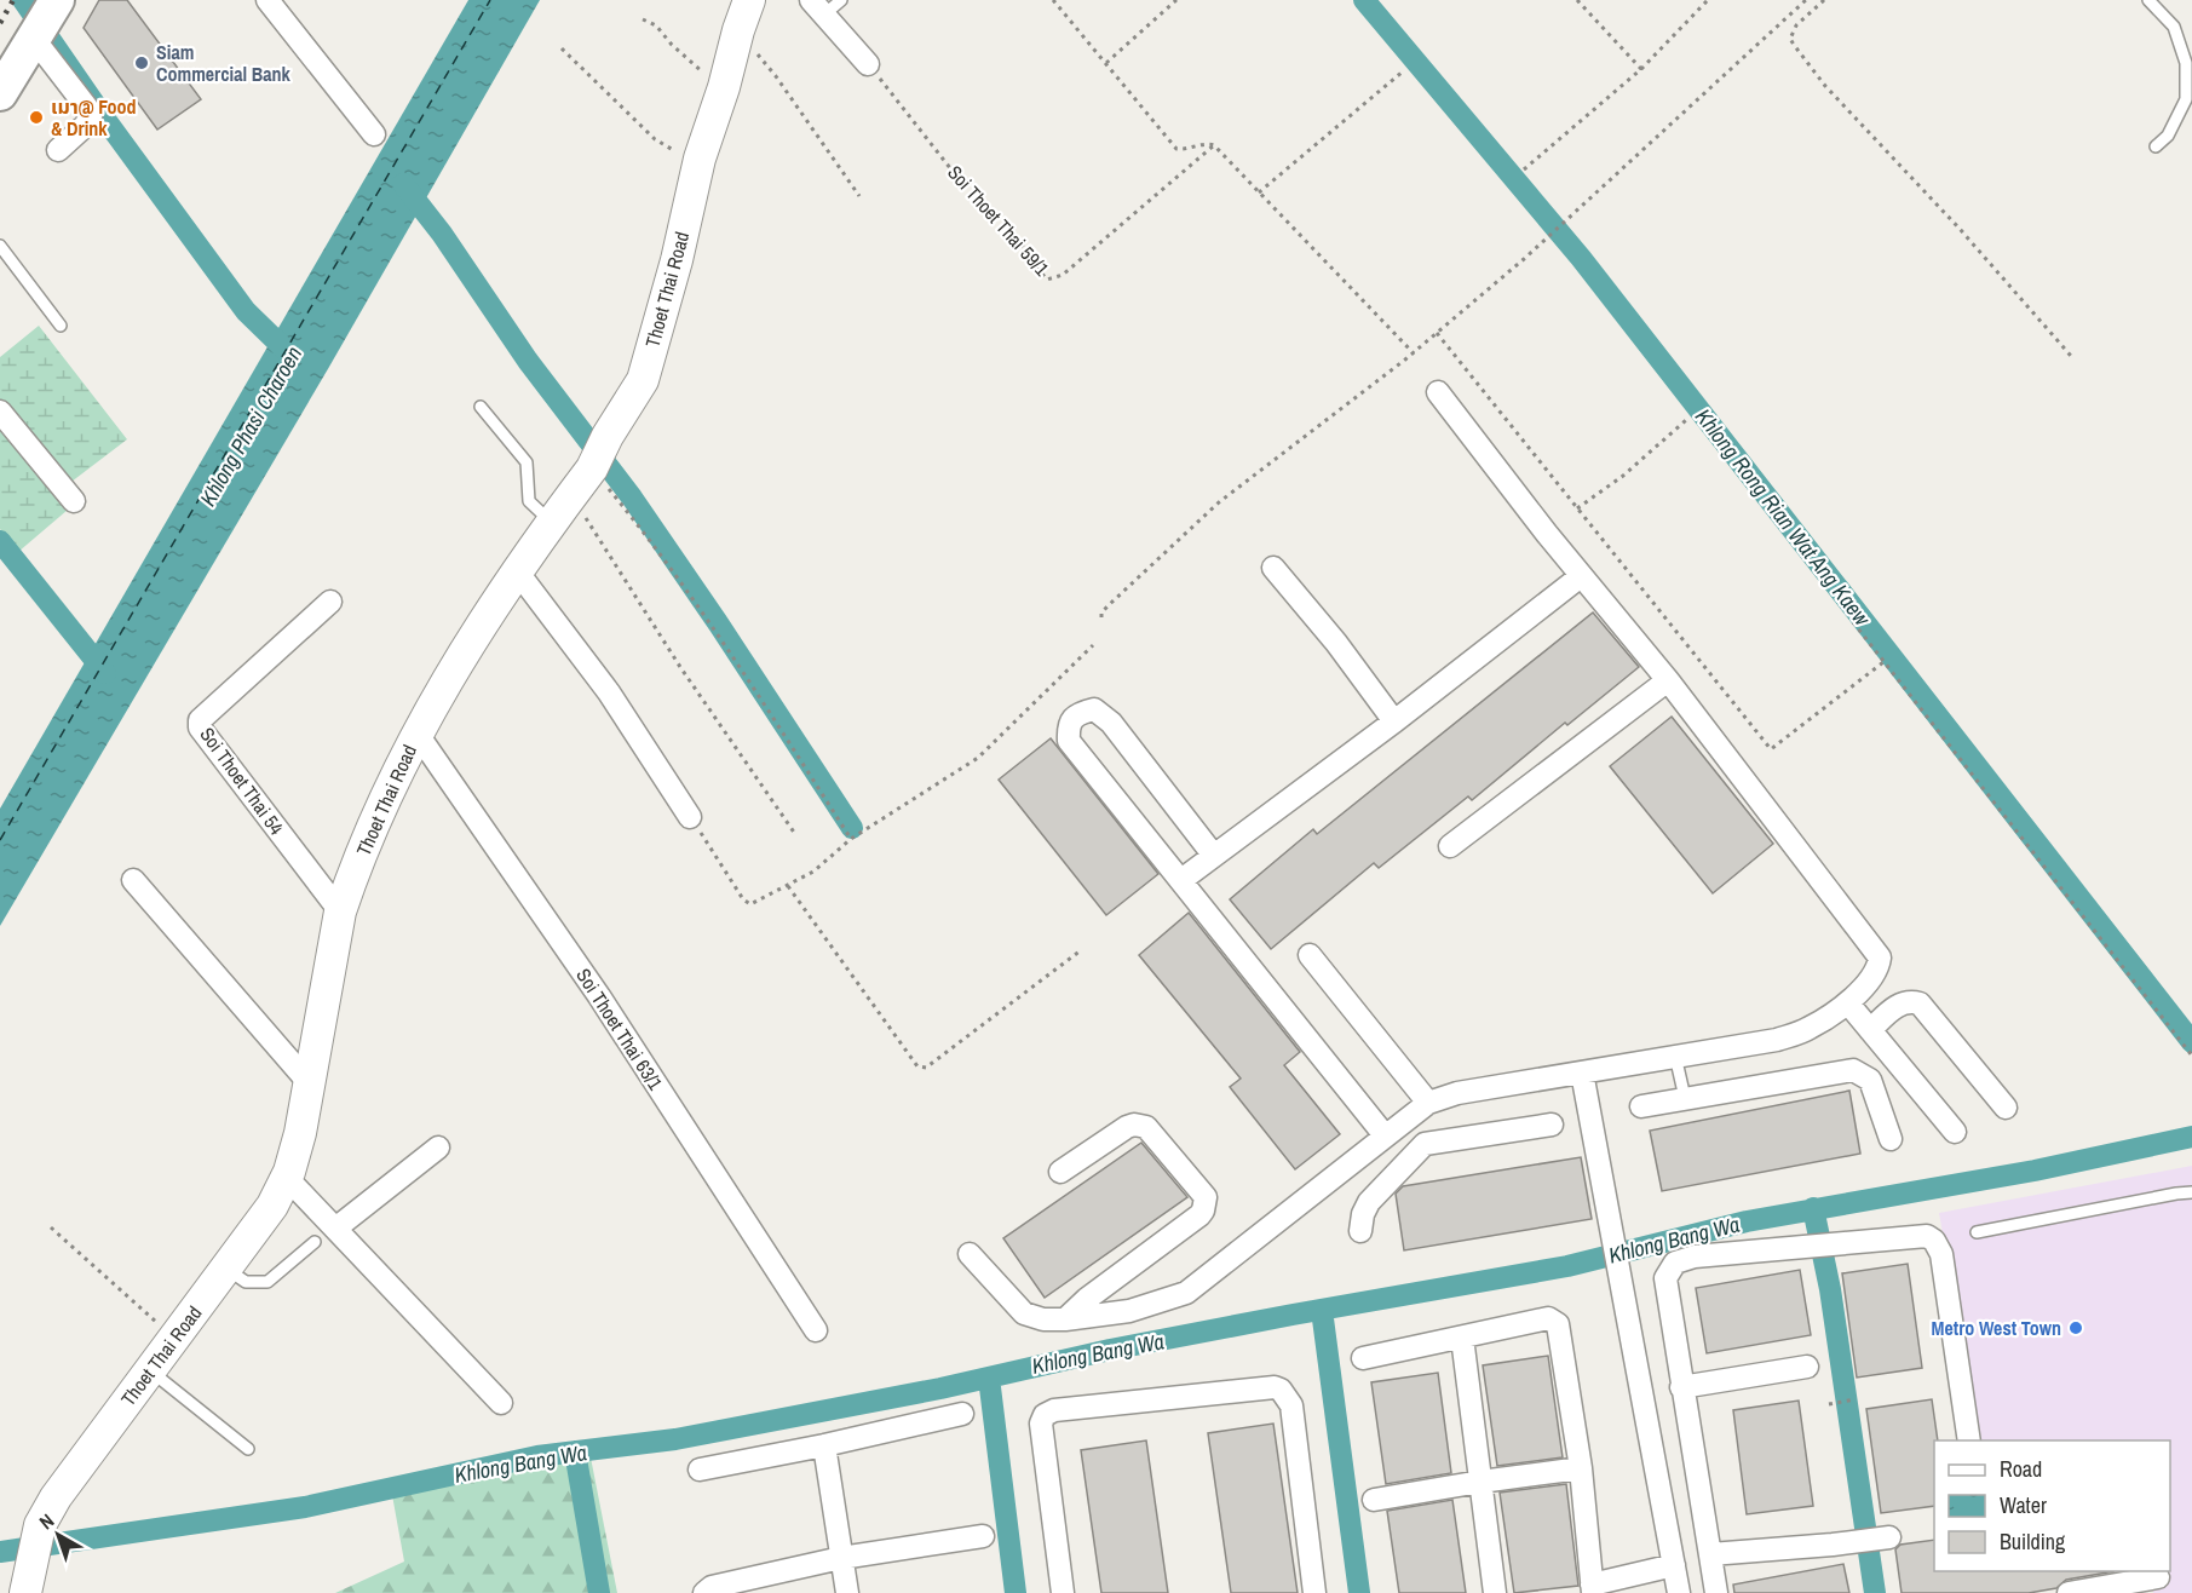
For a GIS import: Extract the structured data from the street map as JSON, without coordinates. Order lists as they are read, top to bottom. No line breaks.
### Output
{"streets":{"main road":["Thoet Thai Road"],"street":["Soi Thoet Thai 54","Soi Thoet Thai 63/1"],"path":["Soi Thoet Thai 59/1"]},"crossings":[["Thoet Thai Road","Soi Thoet Thai 54"],["Thoet Thai Road","Soi Thoet Thai 63/1"]],"water":["Khlong Phasi Charoen","Khlong Rong Rian Wat Ang Kaew","Khlong Bang Wa"],"places":["Siam Commercial Bank","เมา@ Food & Drink","Metro West Town"],"legend":["Road","Water","Building"],"north":"top left"}
